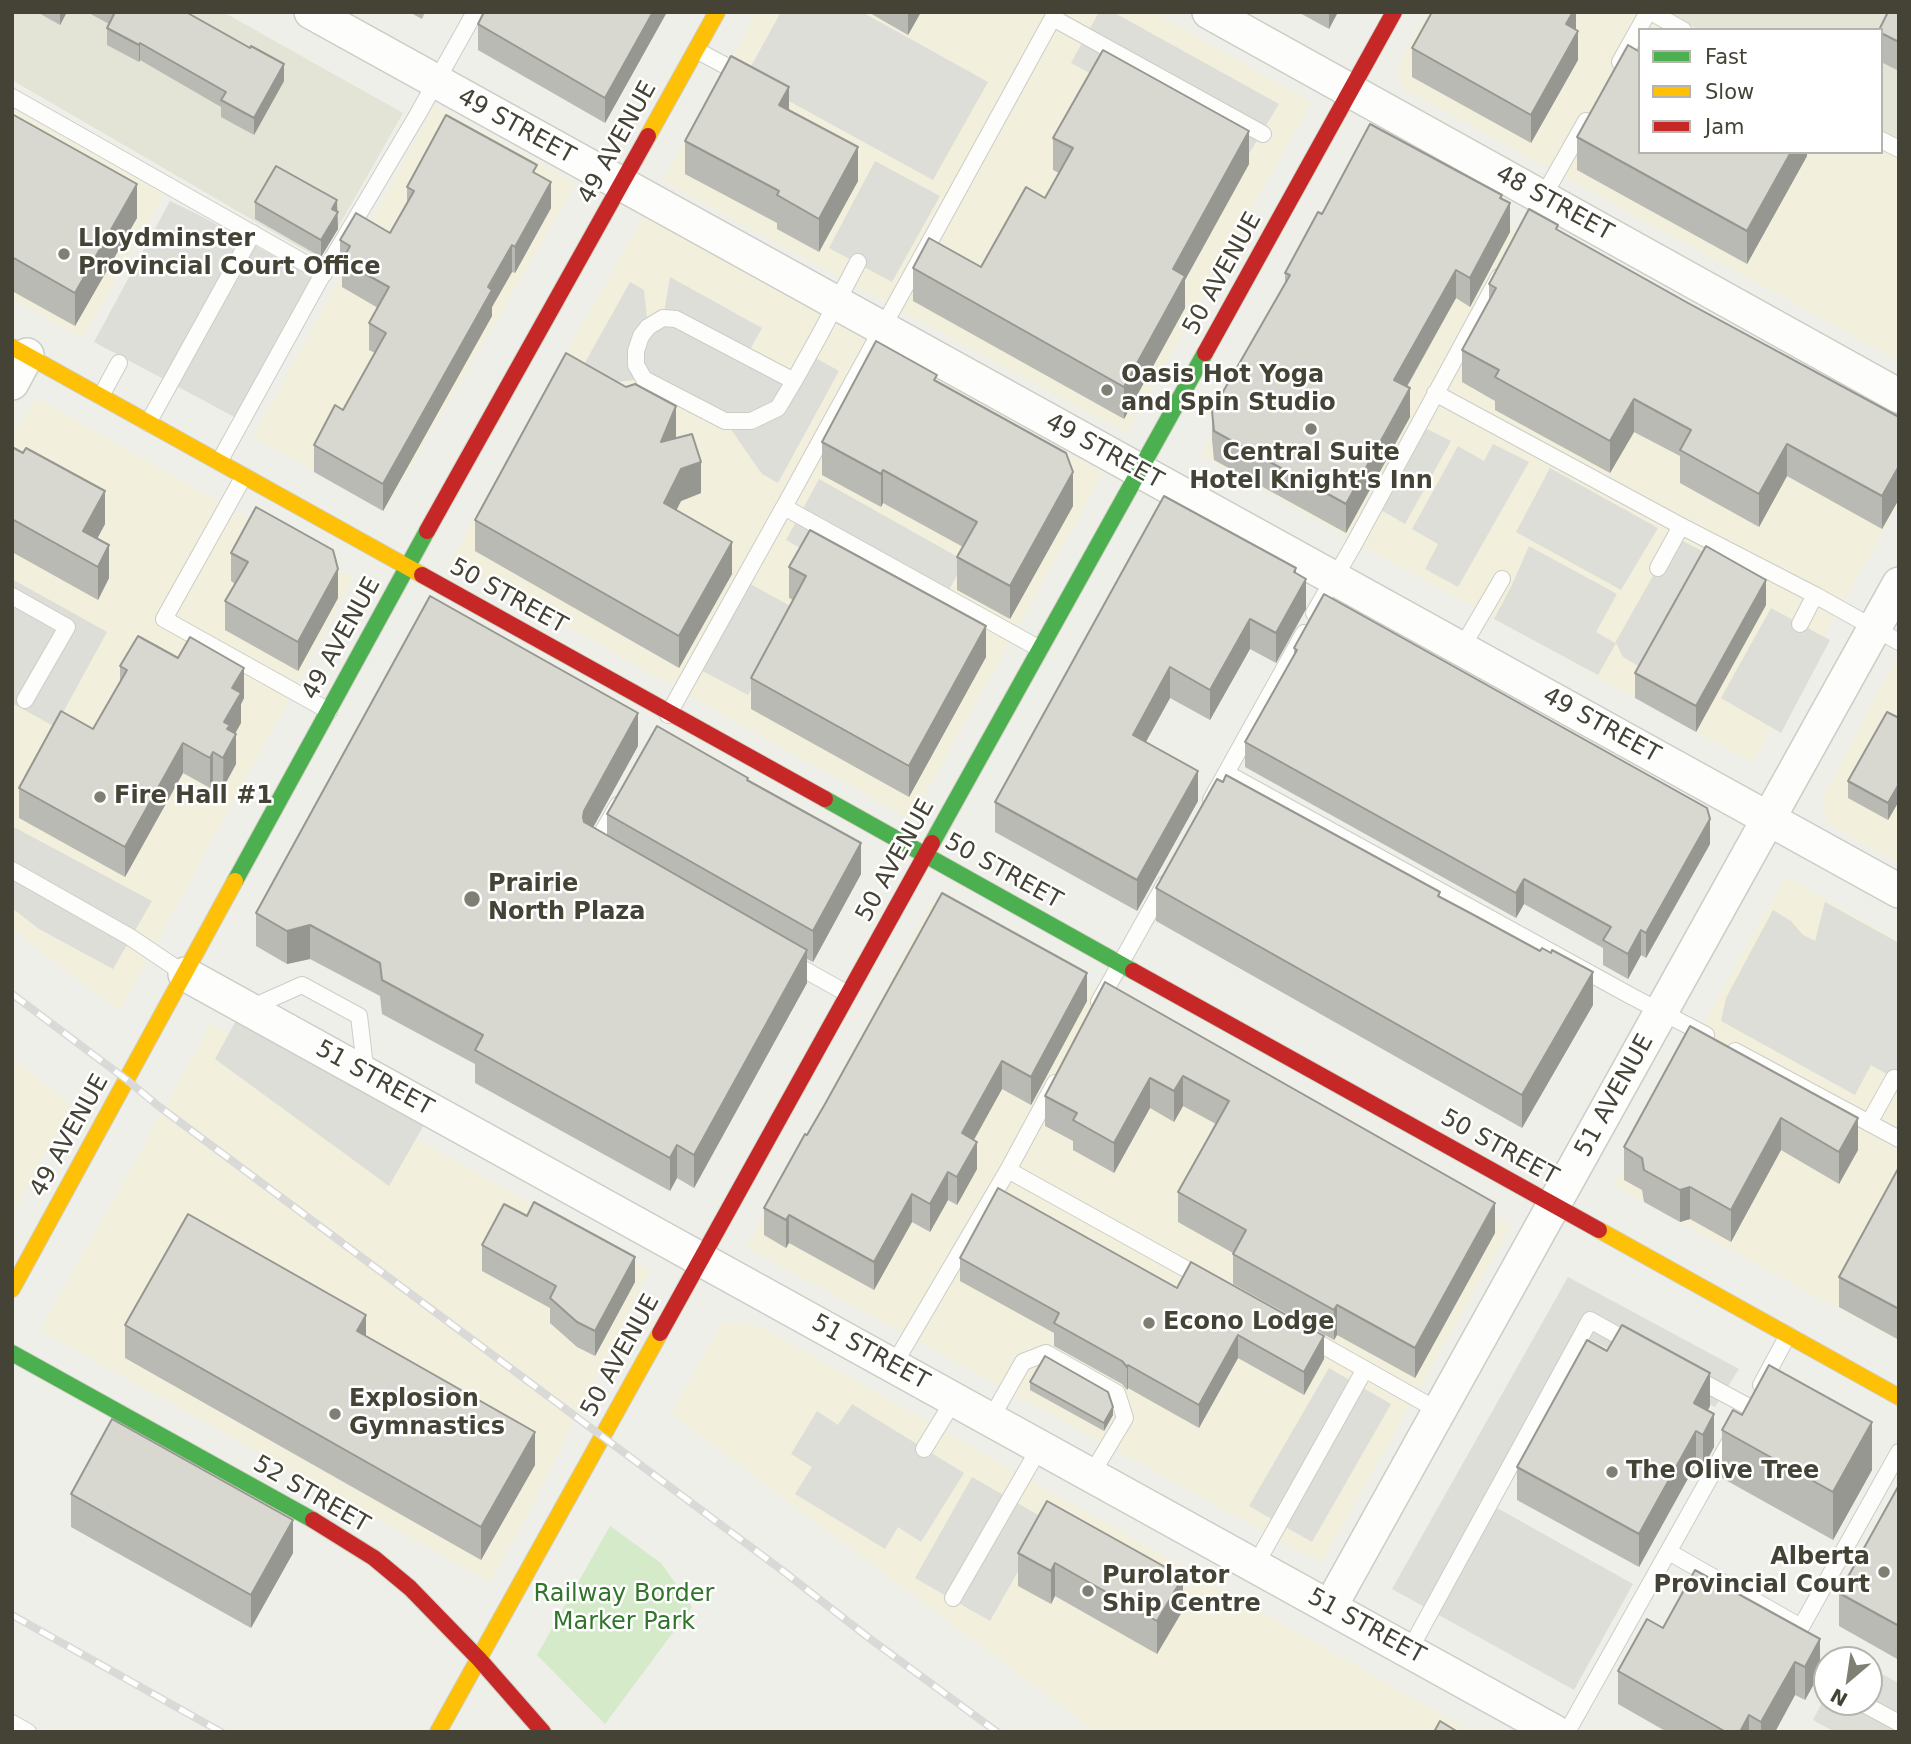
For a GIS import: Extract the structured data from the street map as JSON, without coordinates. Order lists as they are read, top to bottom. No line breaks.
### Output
{"streets":{"street":["49 STREET","49 AVENUE","48 STREET","50 AVENUE","50 STREET","51 STREET","51 AVENUE","52 STREET"]},"crossings":[["49 STREET","49 AVENUE"],["49 STREET","50 AVENUE"],["49 STREET","51 AVENUE"],["49 AVENUE","50 STREET"],["49 AVENUE","51 STREET"],["48 STREET","50 AVENUE"],["50 AVENUE","50 STREET"],["50 AVENUE","51 STREET"],["50 AVENUE","52 STREET"],["50 STREET","51 AVENUE"],["51 STREET","51 AVENUE"]],"parks":["Railway Border Marker Park"],"places":["Lloydminster Provincial Court Office","Oasis Hot Yoga and Spin Studio","Central Suite Hotel Knight's Inn","Fire Hall #1","Prairie North Plaza","Econo Lodge","Explosion Gymnastics","The Olive Tree","Alberta Provincial Court","Purolator Ship Centre"],"legend":["Fast","Slow","Jam"],"north":"bottom left"}
